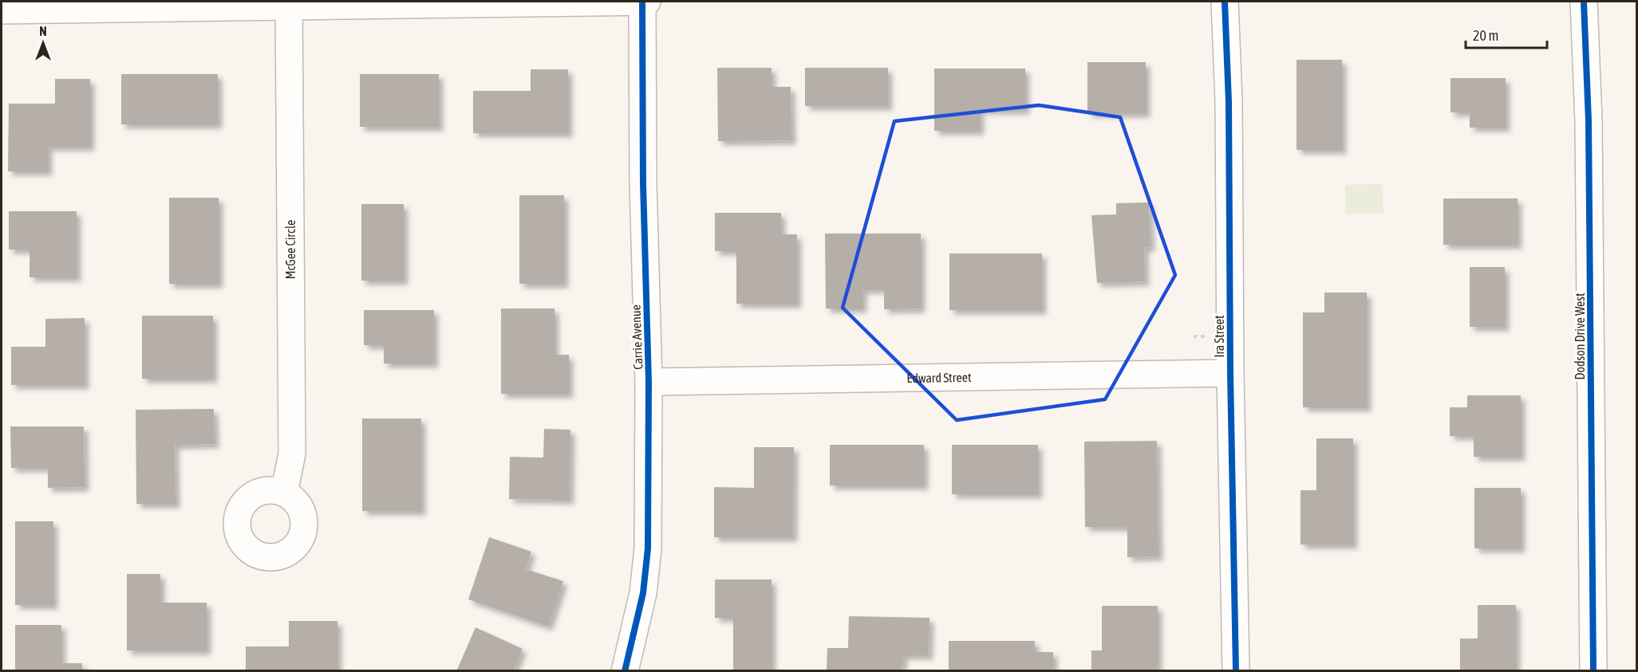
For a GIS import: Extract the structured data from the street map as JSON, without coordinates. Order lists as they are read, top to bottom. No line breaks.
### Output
{"streets":{"street":["McGee Circle","Ira Street","Dodson Drive West","Carrie Avenue","Edward Street"]},"crossings":[["Ira Street","Edward Street"],["Carrie Avenue","Edward Street"]],"scale_bar":"20 m","north":"top"}
